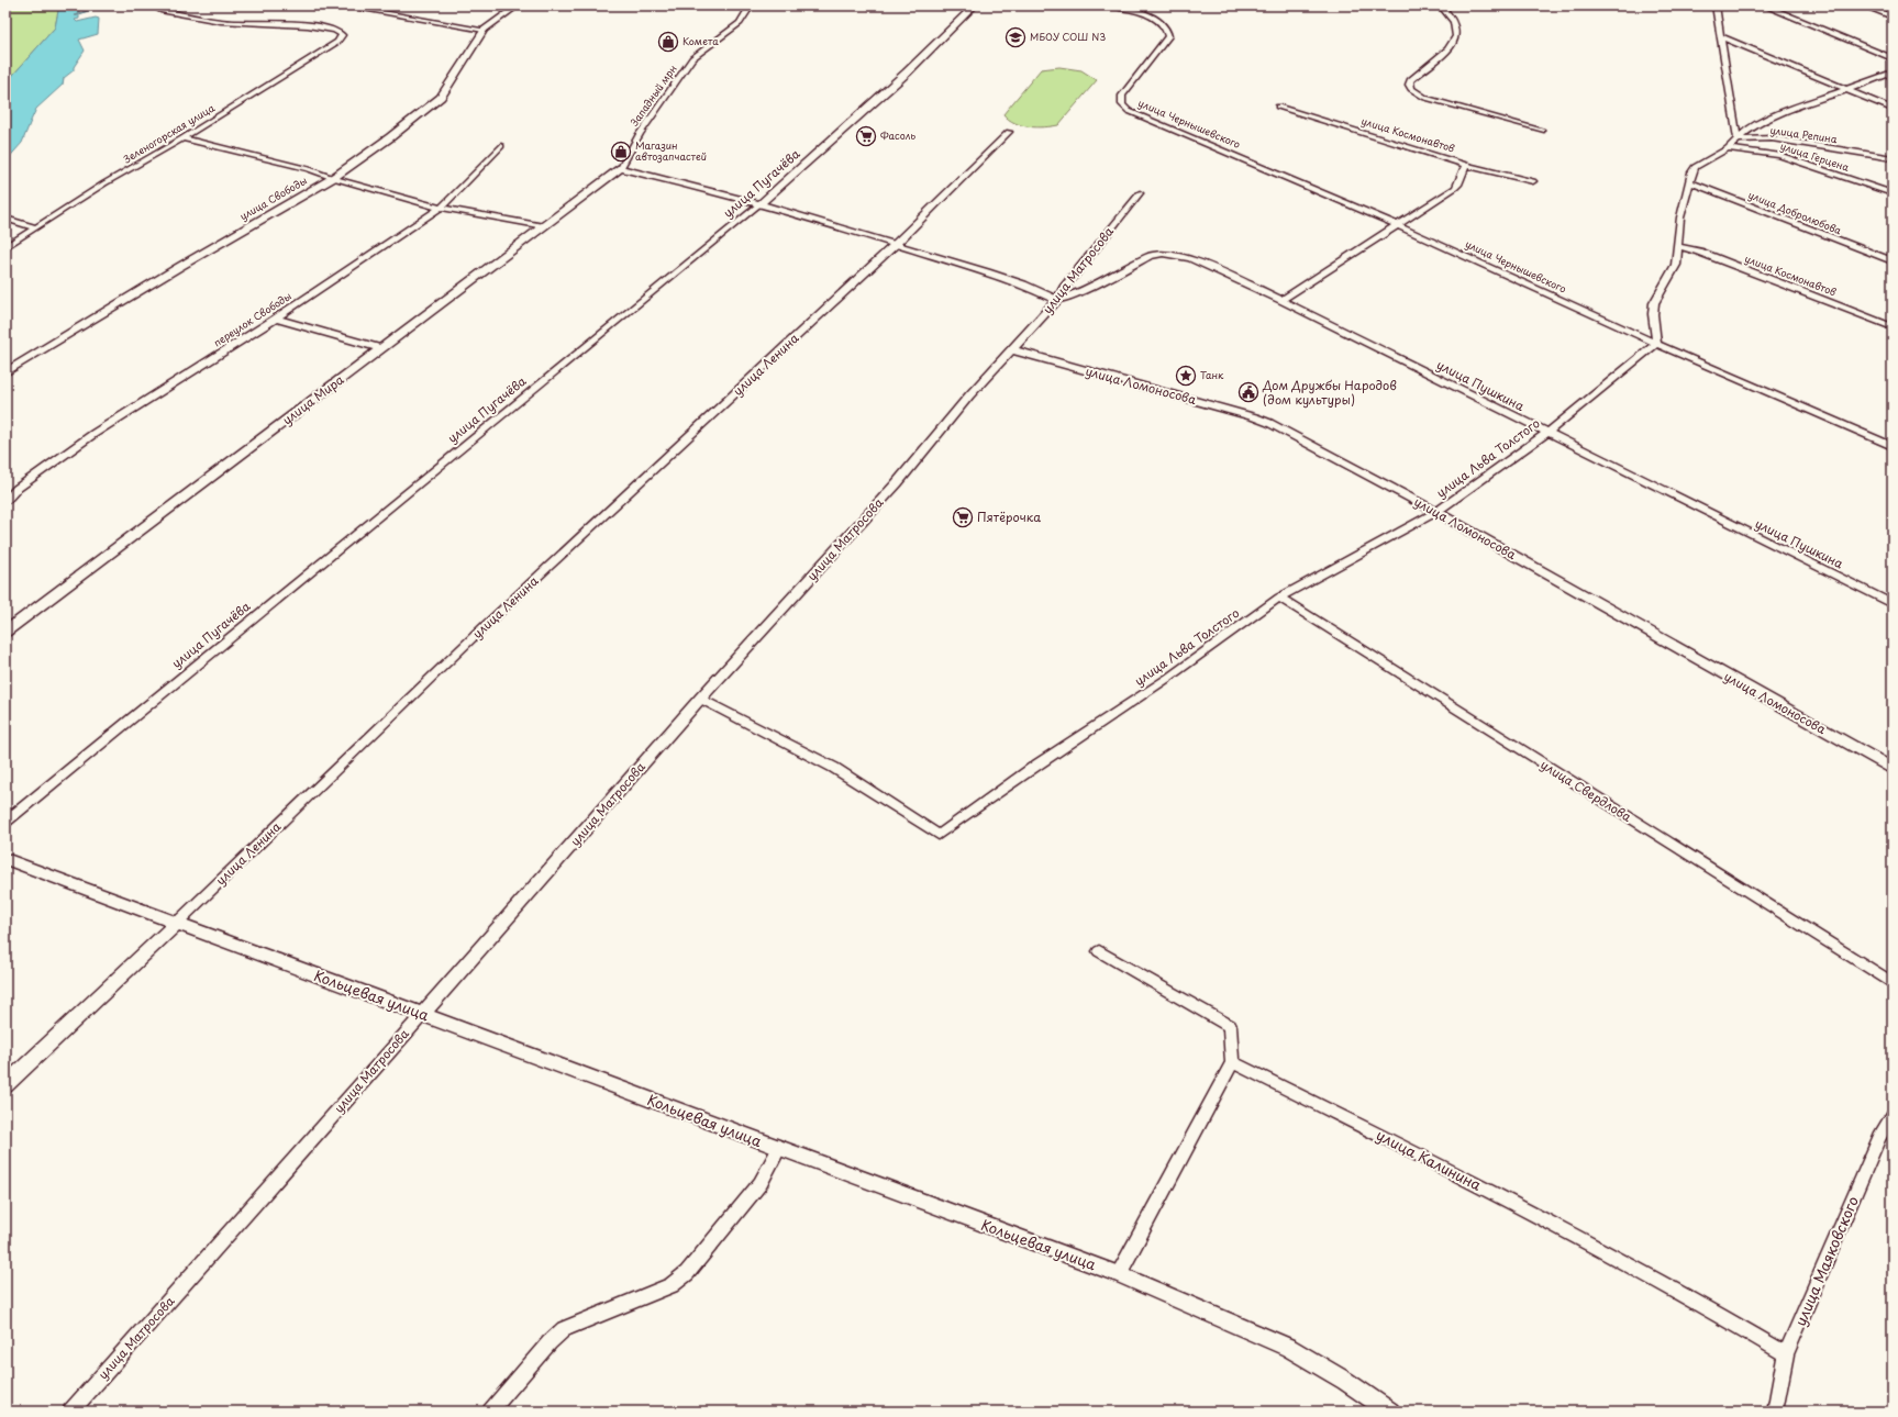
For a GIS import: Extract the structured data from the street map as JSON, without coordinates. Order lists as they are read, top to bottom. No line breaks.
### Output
{"streets":{"street":["Западный мрн","улица Чернышевского","Зеленогорская улица","улица Космонавтов","улица Репина","улица Герцена","улица Пугачёва","улица Свободы","улица Добролюбова","улица Матросова","переулок Свободы","улица Ленина","улица Ломоносова","улица Пушкина","улица Мира","улица Льва Толстого","улица Свердлова","Кольцевая улица","улица Калинина","улица Маяковского"]},"crossings":[["Западный мрн","улица Мира"],["улица Чернышевского","улица Льва Толстого"],["улица Матросова","улица Ломоносова"],["улица Матросова","улица Пушкина"],["улица Матросова","улица Льва Толстого"],["улица Матросова","Кольцевая улица"],["улица Ленина","Кольцевая улица"],["улица Ломоносова","улица Льва Толстого"],["улица Пушкина","улица Льва Толстого"],["улица Льва Толстого","улица Свердлова"],["улица Калинина","улица Маяковского"]],"places":{"school or university":["МБОУ СОШ N3"],"shop":["Комета","Магазин автозапчастей"],"supermarket":["Фасоль","Пятёрочка"],"place":["Танк"],"public building":["Дом Дружбы Народов (дом культуры)"]}}
